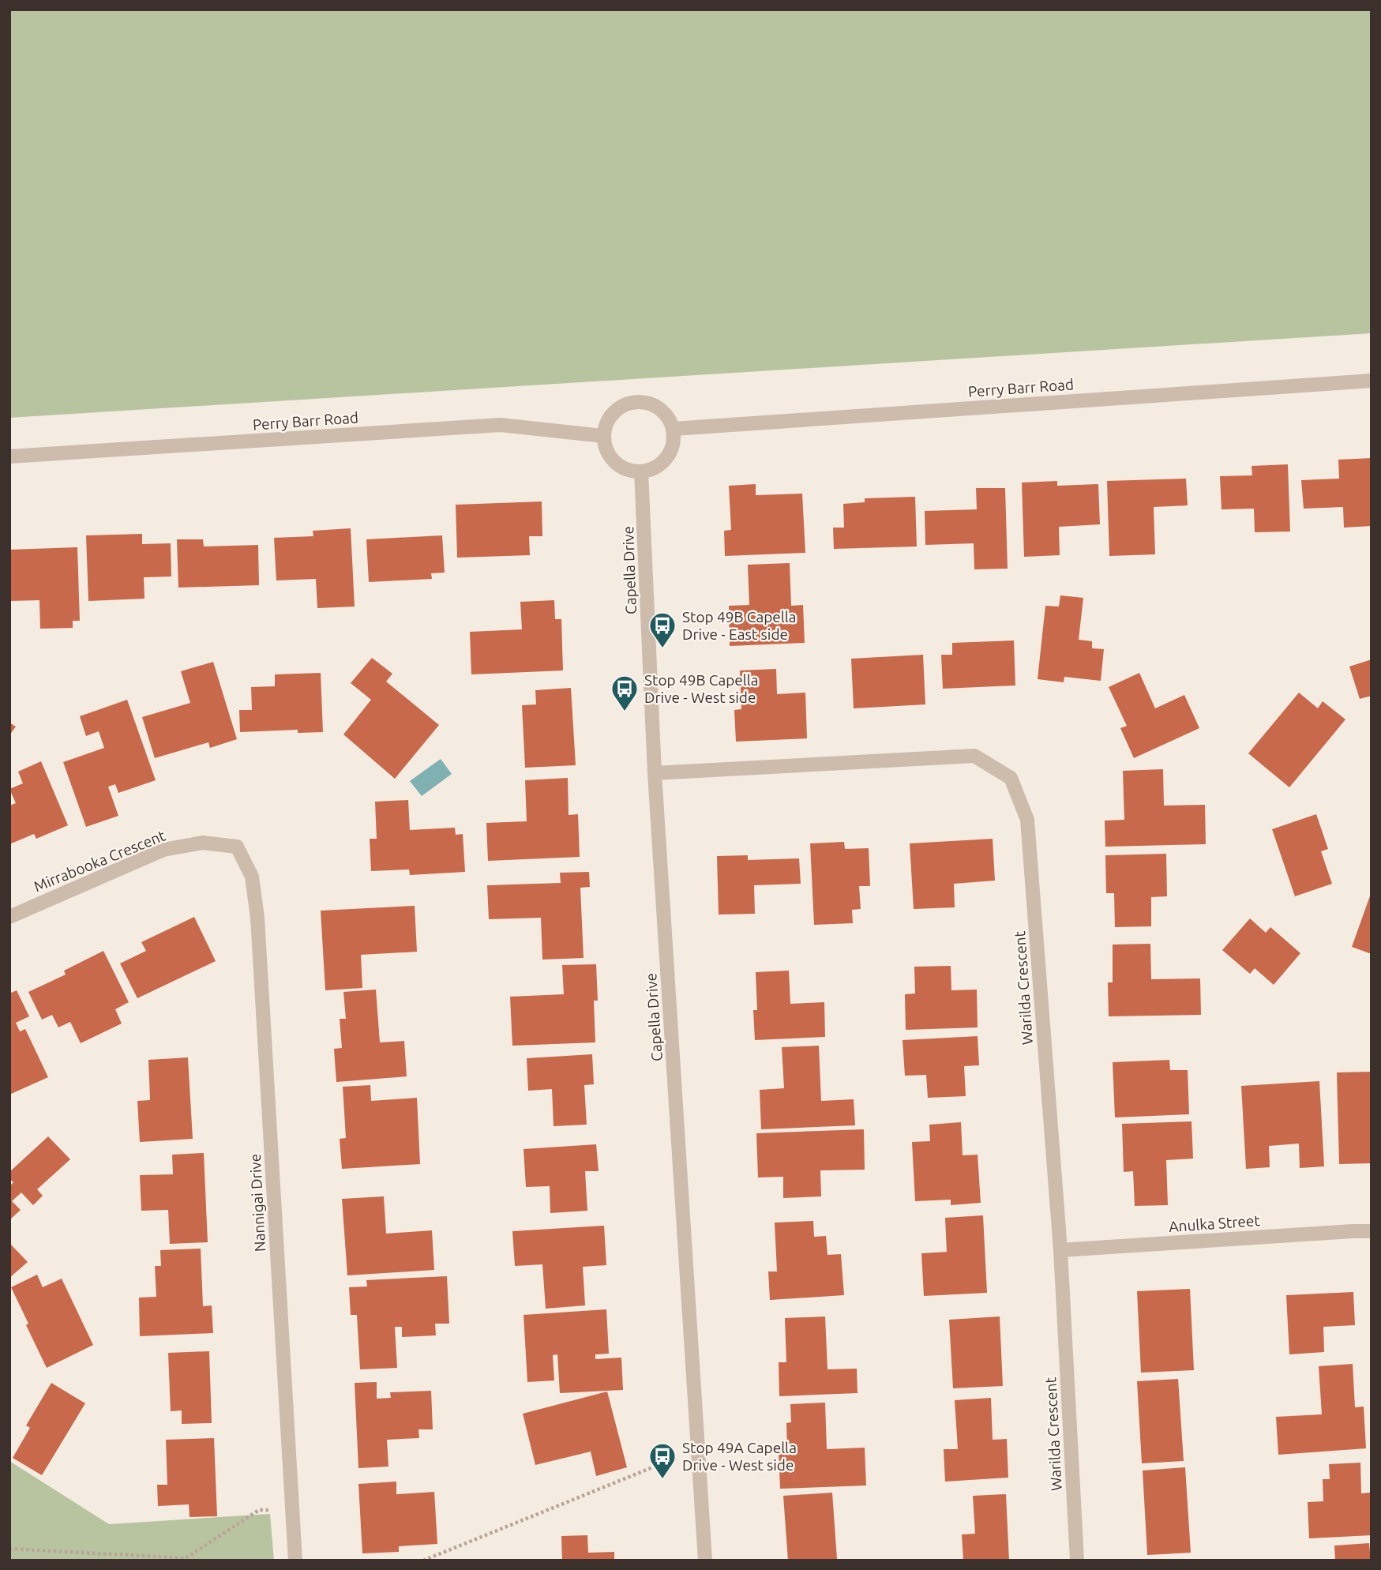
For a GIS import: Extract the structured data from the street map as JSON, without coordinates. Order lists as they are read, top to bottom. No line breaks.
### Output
{"streets":{"street":["Perry Barr Road","Capella Drive","Mirrabooka Crescent","Warilda Crescent","Nannigai Drive","Anulka Street"]},"crossings":[["Perry Barr Road","Capella Drive"],["Capella Drive","Warilda Crescent"],["Mirrabooka Crescent","Nannigai Drive"],["Warilda Crescent","Anulka Street"]],"places":{"bus stop":["Stop 49B Capella Drive - East side","Stop 49B Capella Drive - West side","Stop 49A Capella Drive - West side"]}}
